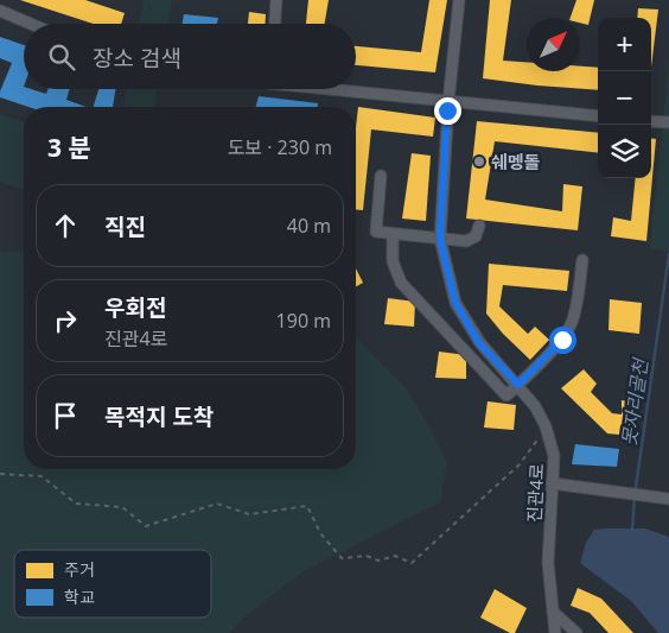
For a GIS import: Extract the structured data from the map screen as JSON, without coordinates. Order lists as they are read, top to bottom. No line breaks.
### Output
{"streets":{"street":["진관4로"]},"water":["못자리골천"],"places":["쉐멩돌"],"legend":["주거","학교"],"north":"top right","page":{"map_buttons":["+","−"],"search":"장소 검색","heading":["3 분","도보 · 230 m"],"list":[["직진","40 m"],["우회전","진관4로","190 m"],"목적지 도착"]}}
